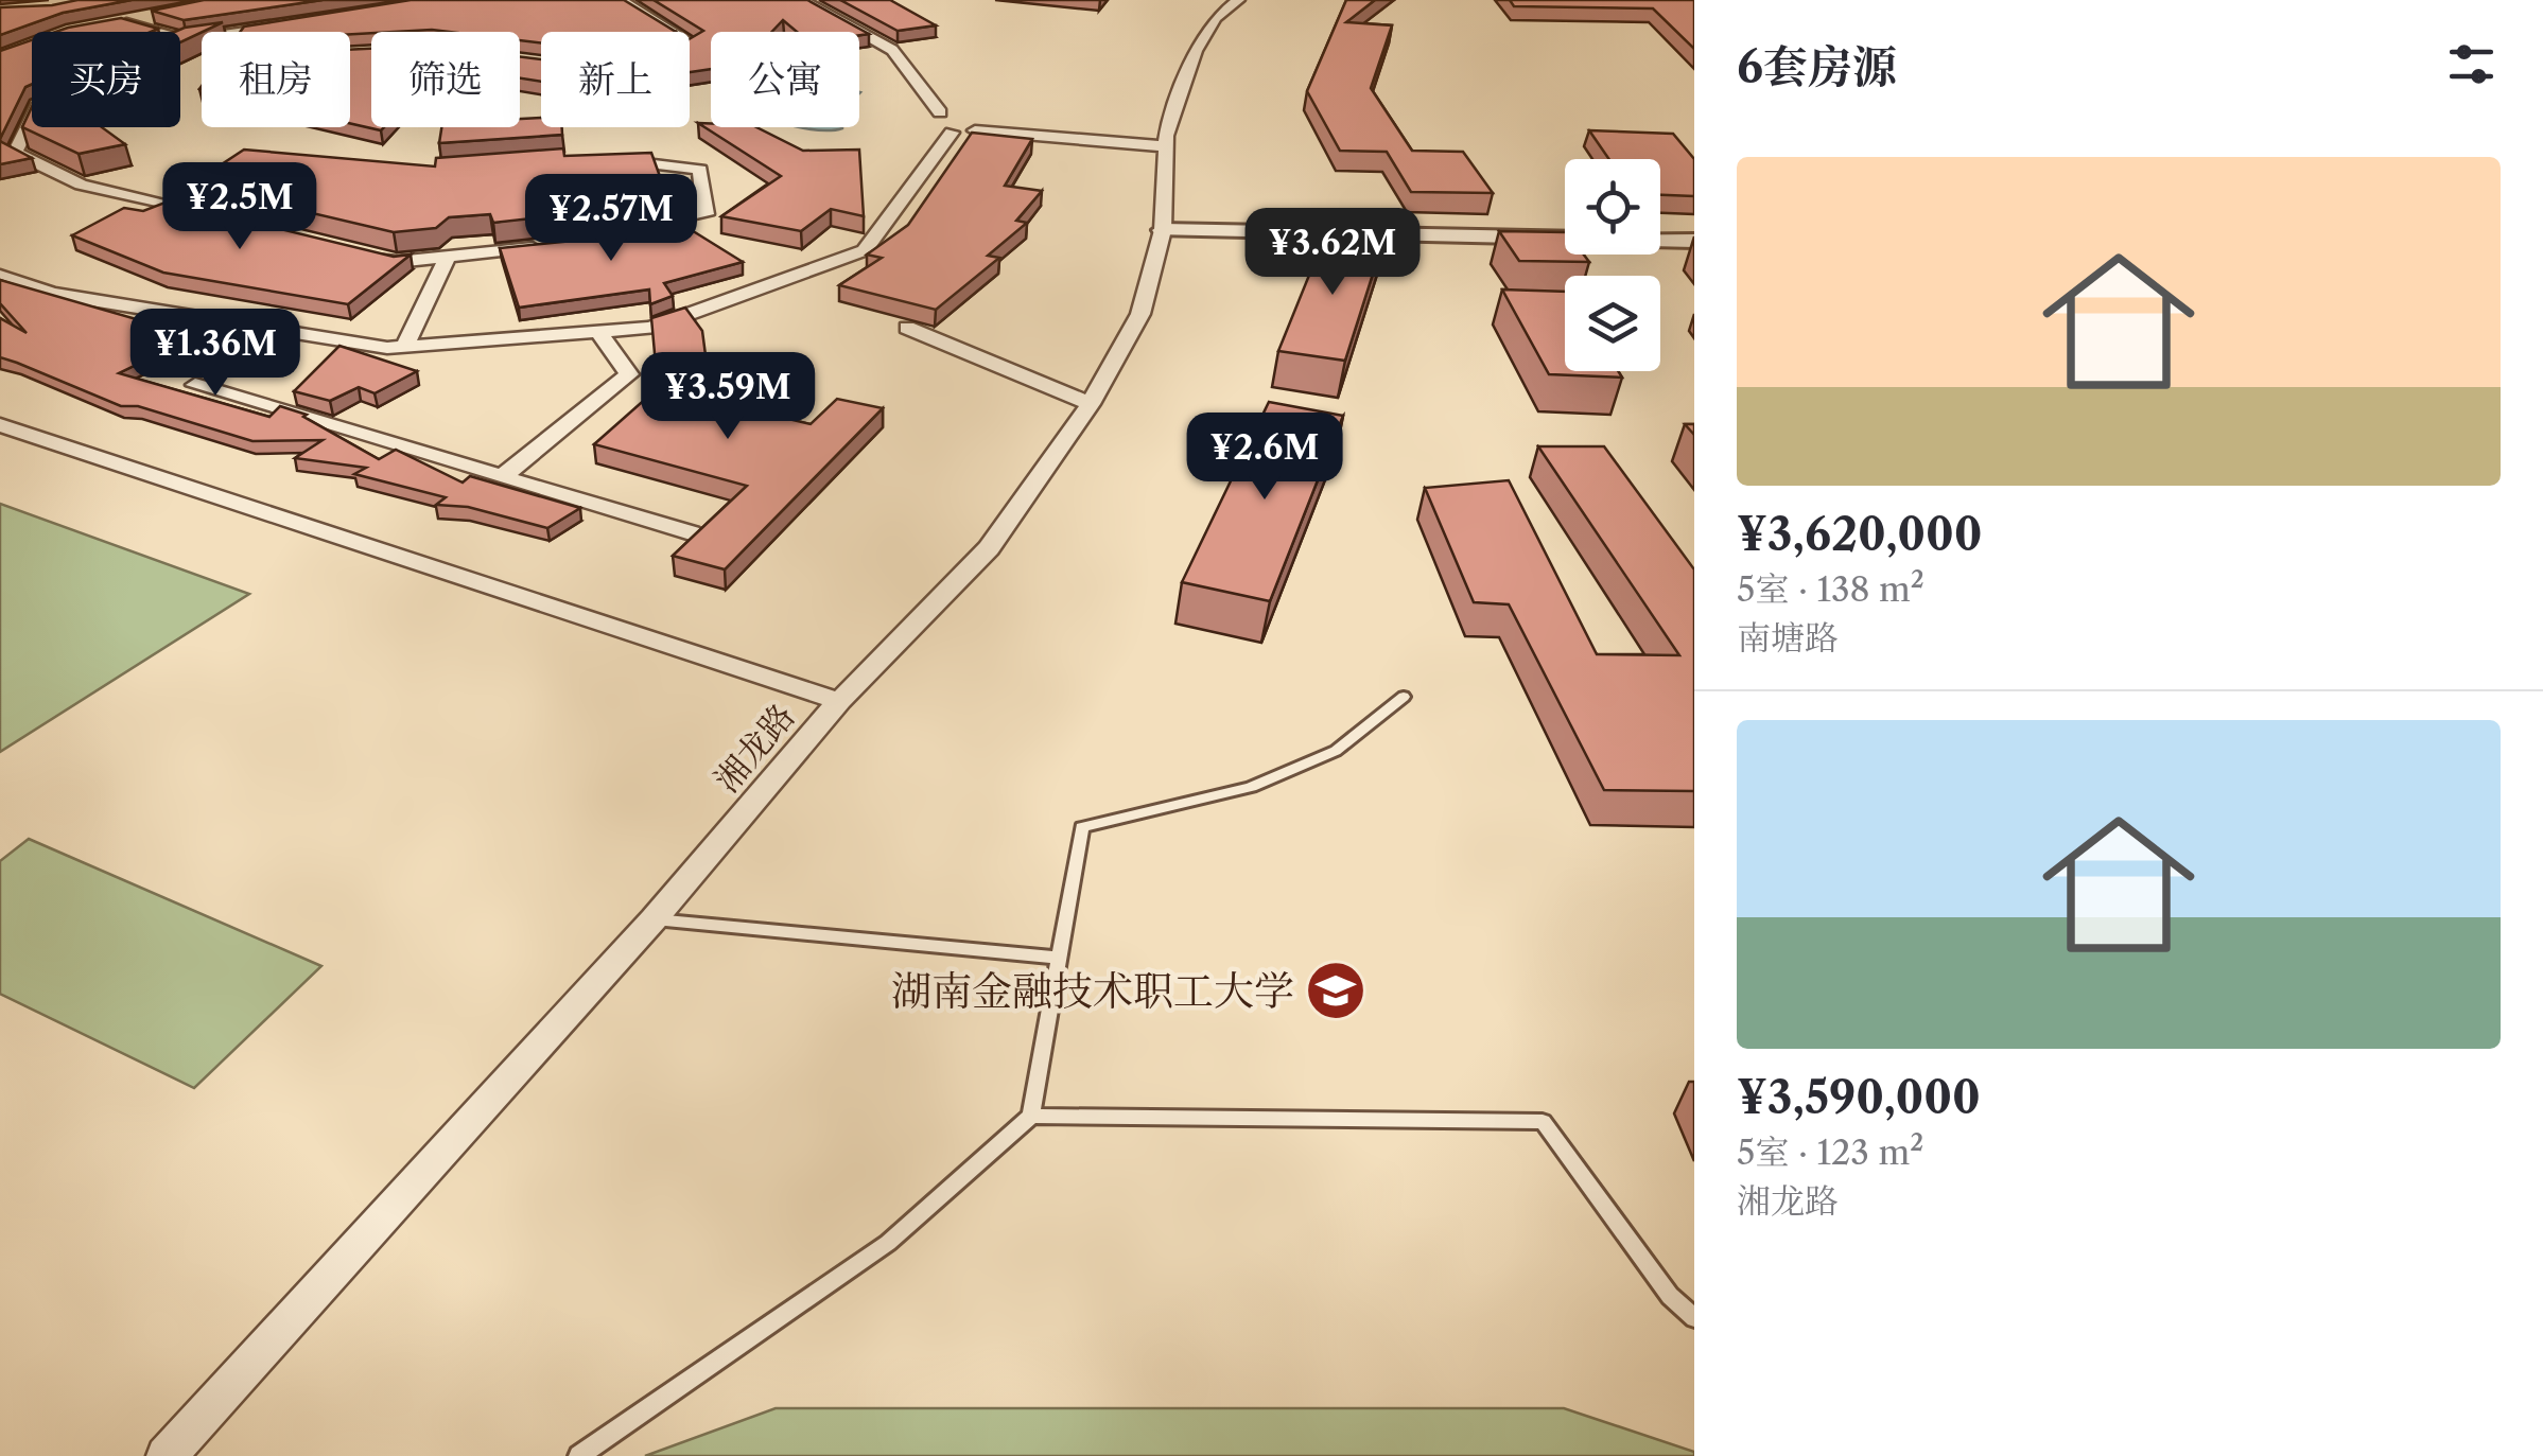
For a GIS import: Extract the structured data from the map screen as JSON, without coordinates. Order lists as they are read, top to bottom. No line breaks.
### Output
{"streets":{"street":["湘龙路"]},"places":{"school or university":["湖南金融技术职工大学"]},"page":{"heading":"6套房源","chip":["买房","租房","筛选","新上","公寓"],"list":[{"name":"¥3,620,000","note":"5室 · 138 m² · 南塘路"},{"name":"¥3,590,000","note":"5室 · 123 m² · 湘龙路"}],"price":["¥2.5M","¥2.57M","¥3.62M","¥1.36M","¥3.59M","¥2.6M"]}}
